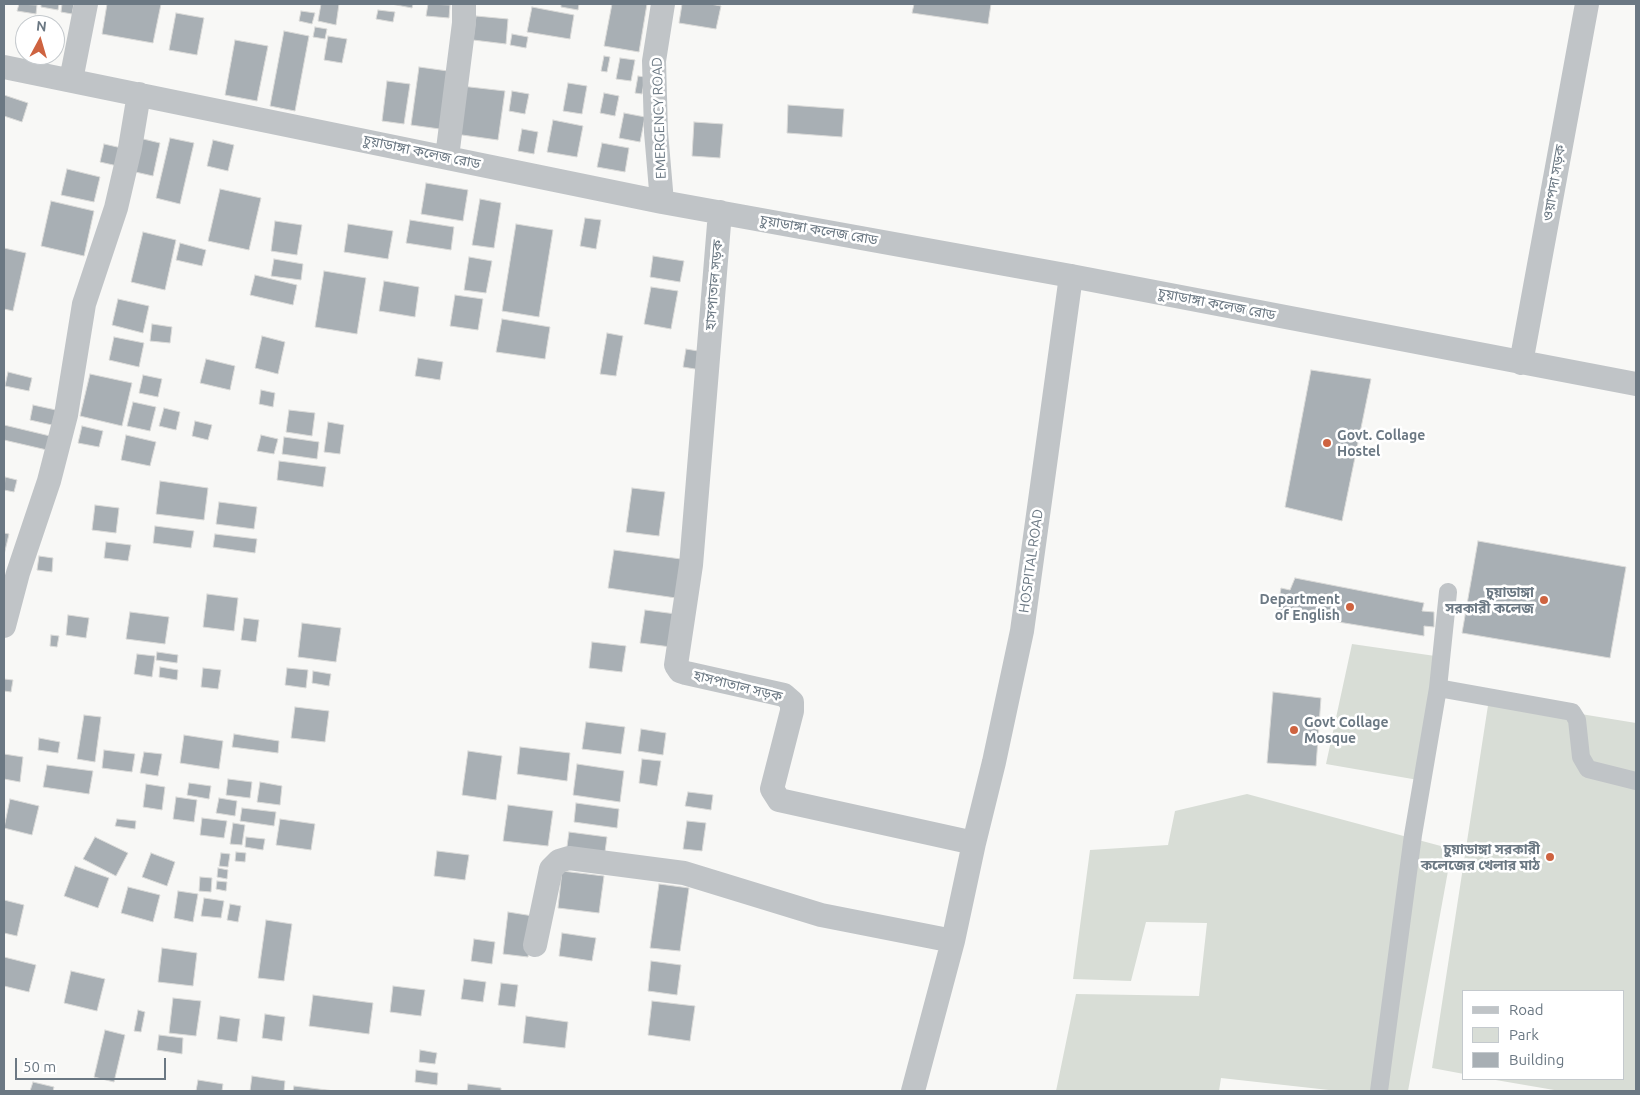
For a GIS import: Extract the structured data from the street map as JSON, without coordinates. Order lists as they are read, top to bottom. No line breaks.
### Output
{"streets":{"street":["EMERGENCY ROAD","চুয়াডাঙ্গা কলেজ রোড","ওয়াপদা সড়ক","হাসপাতাল সড়ক","HOSPITAL ROAD"]},"crossings":[["EMERGENCY ROAD","চুয়াডাঙ্গা কলেজ রোড"],["চুয়াডাঙ্গা কলেজ রোড","ওয়াপদা সড়ক"],["চুয়াডাঙ্গা কলেজ রোড","হাসপাতাল সড়ক"],["চুয়াডাঙ্গা কলেজ রোড","HOSPITAL ROAD"],["হাসপাতাল সড়ক","HOSPITAL ROAD"]],"places":["Govt. Collage Hostel","চুয়াডাঙ্গা সরকারী কলেজ","Department of English","Govt Collage Mosque","চুয়াডাঙ্গা সরকারী কলেজের খেলার মাঠ"],"legend":["Road","Park","Building"],"scale_bar":"50 m","north":"top"}
